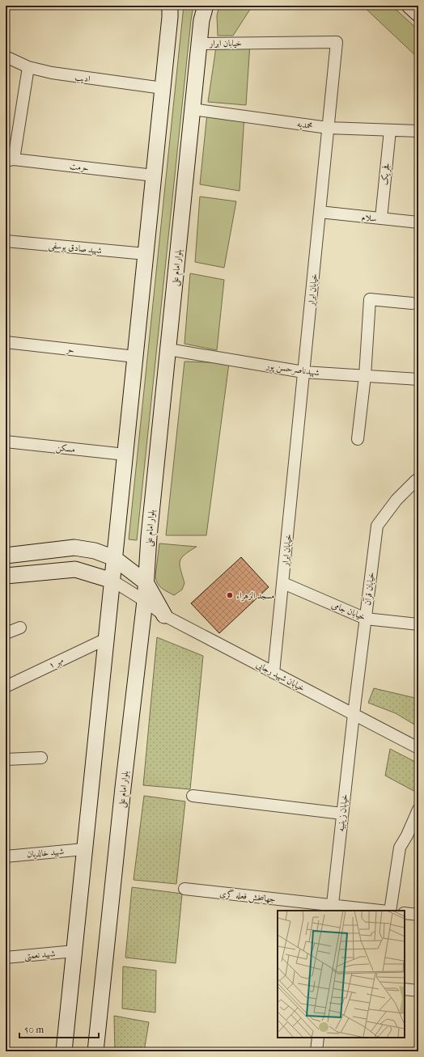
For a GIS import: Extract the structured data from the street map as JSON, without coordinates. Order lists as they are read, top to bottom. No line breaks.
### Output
{"streets":{"main road":["بلوار امام علی"],"street":["خیابان ابرار","ادیب","محمدیه","حرمت","فجر یک","سلام","شهید صادق یوسفی","حر","شهیدناصرحسن پور","مسکن","خیابان قرآن","خیابان جامی","مهر ۱","خیابان شهید رجایی","خیابان زینبیه","شهید خالدیان","جهانبخش فعله گری","شهید نعمتی"]},"crossings":[["خیابان ابرار","محمدیه"],["خیابان ابرار","سلام"],["خیابان ابرار","بلوار امام علی"],["خیابان ابرار","شهیدناصرحسن پور"],["خیابان ابرار","خیابان جامی"],["خیابان ابرار","خیابان شهید رجایی"],["محمدیه","فجر یک"],["محمدیه","بلوار امام علی"],["فجر یک","سلام"],["بلوار امام علی","شهیدناصرحسن پور"],["بلوار امام علی","خیابان شهید رجایی"],["خیابان قرآن","خیابان جامی"],["خیابان قرآن","خیابان شهید رجایی"],["خیابان قرآن","خیابان زینبیه"],["خیابان شهید رجایی","خیابان زینبیه"],["خیابان زینبیه","جهانبخش فعله گری"]],"places":["مسجد الزهراء"],"scale_bar":"50 m"}
